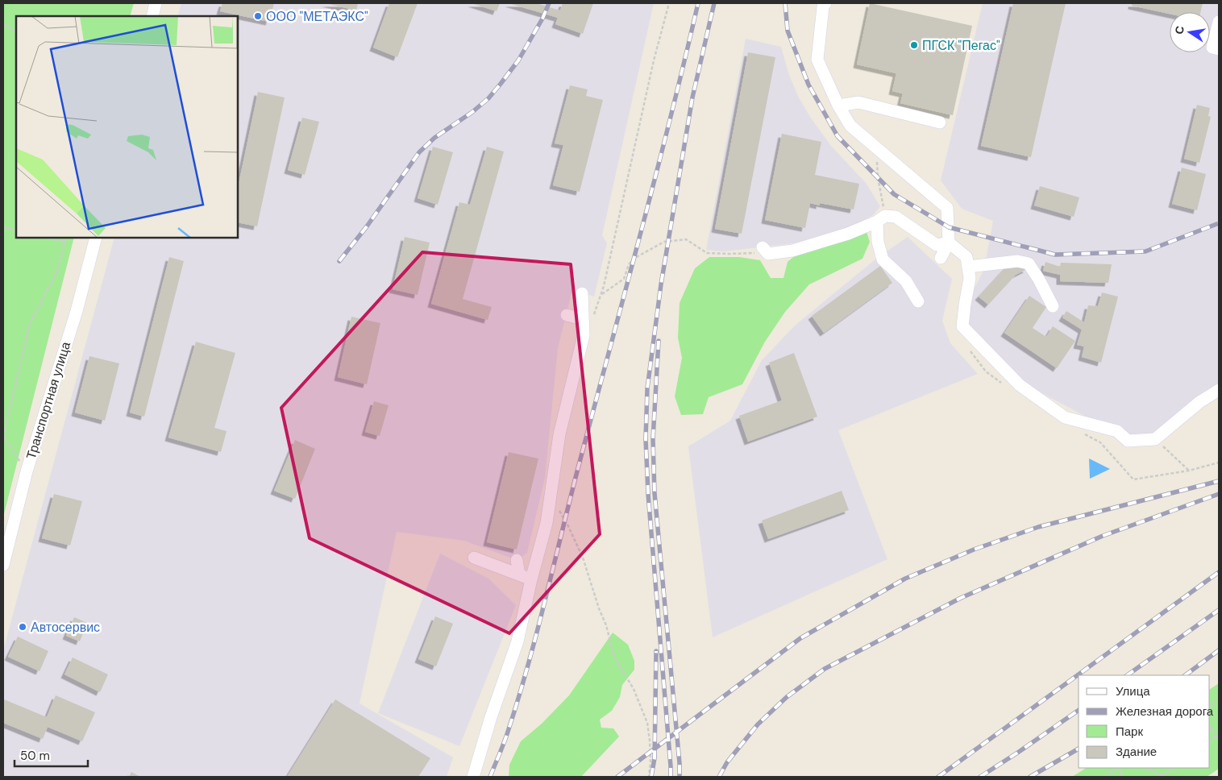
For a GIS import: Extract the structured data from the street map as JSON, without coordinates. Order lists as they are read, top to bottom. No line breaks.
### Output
{"streets":{"street":["Транспортная улица"]},"places":["ООО \"МЕТАЭКС\"","ПГСК \"Пегас\"","Автосервис"],"legend":["Улица","Железная дорога","Парк","Здание"],"scale_bar":"50 m","north":"left"}
